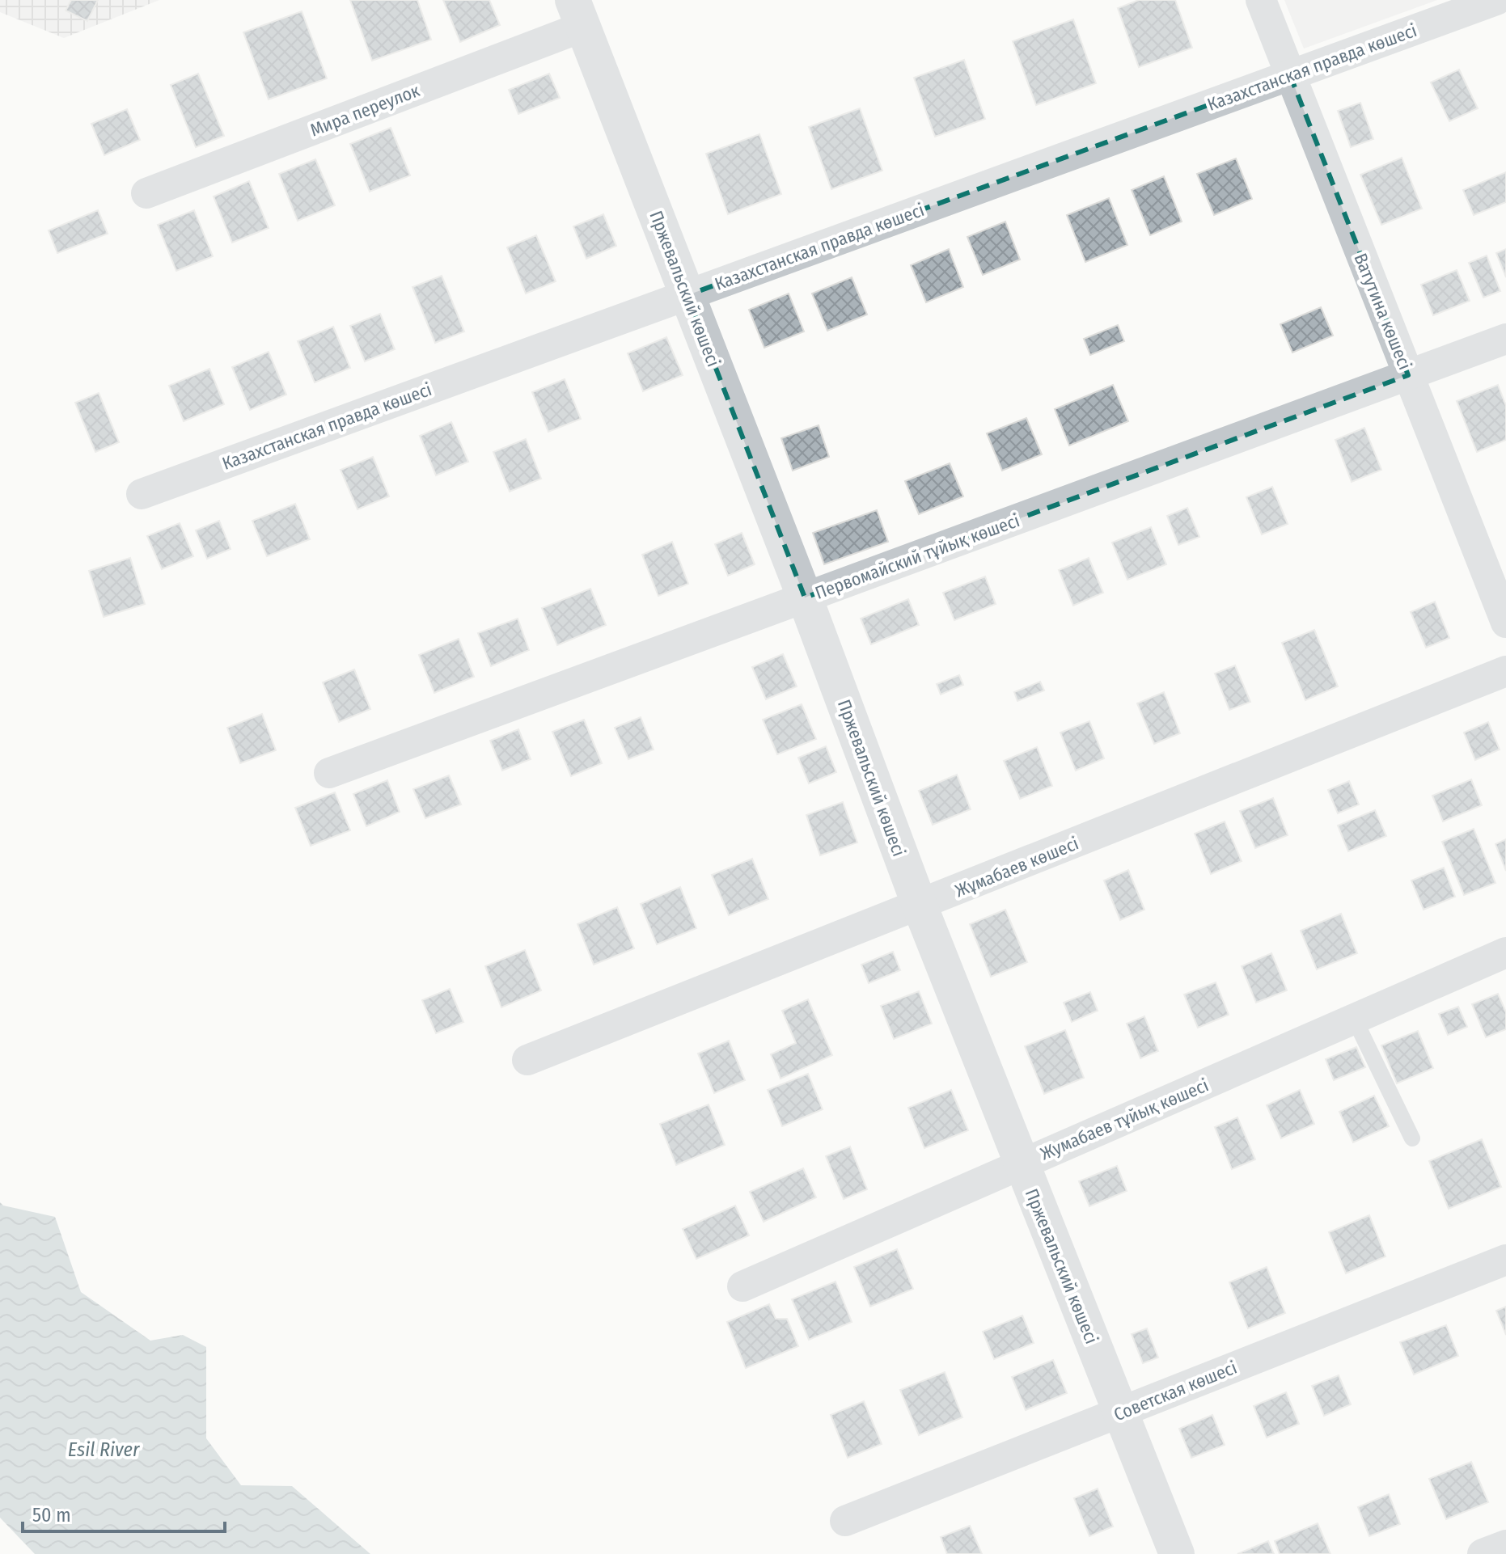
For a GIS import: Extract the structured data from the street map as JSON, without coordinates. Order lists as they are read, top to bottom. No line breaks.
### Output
{"streets":{"street":["Казахстанская правда көшесі","Мира переулок","Пржевальский көшесі","Ватутина көшесі","Первомайский тұйық көшесі","Жұмабаев көшесі","Жумабаев тұйық көшесі","Советская көшесі"]},"crossings":[["Казахстанская правда көшесі","Пржевальский көшесі"],["Казахстанская правда көшесі","Ватутина көшесі"],["Мира переулок","Пржевальский көшесі"],["Пржевальский көшесі","Первомайский тұйық көшесі"],["Пржевальский көшесі","Жұмабаев көшесі"],["Пржевальский көшесі","Жумабаев тұйық көшесі"],["Пржевальский көшесі","Советская көшесі"],["Ватутина көшесі","Первомайский тұйық көшесі"]],"water":["Esil River"],"scale_bar":"50 m"}
